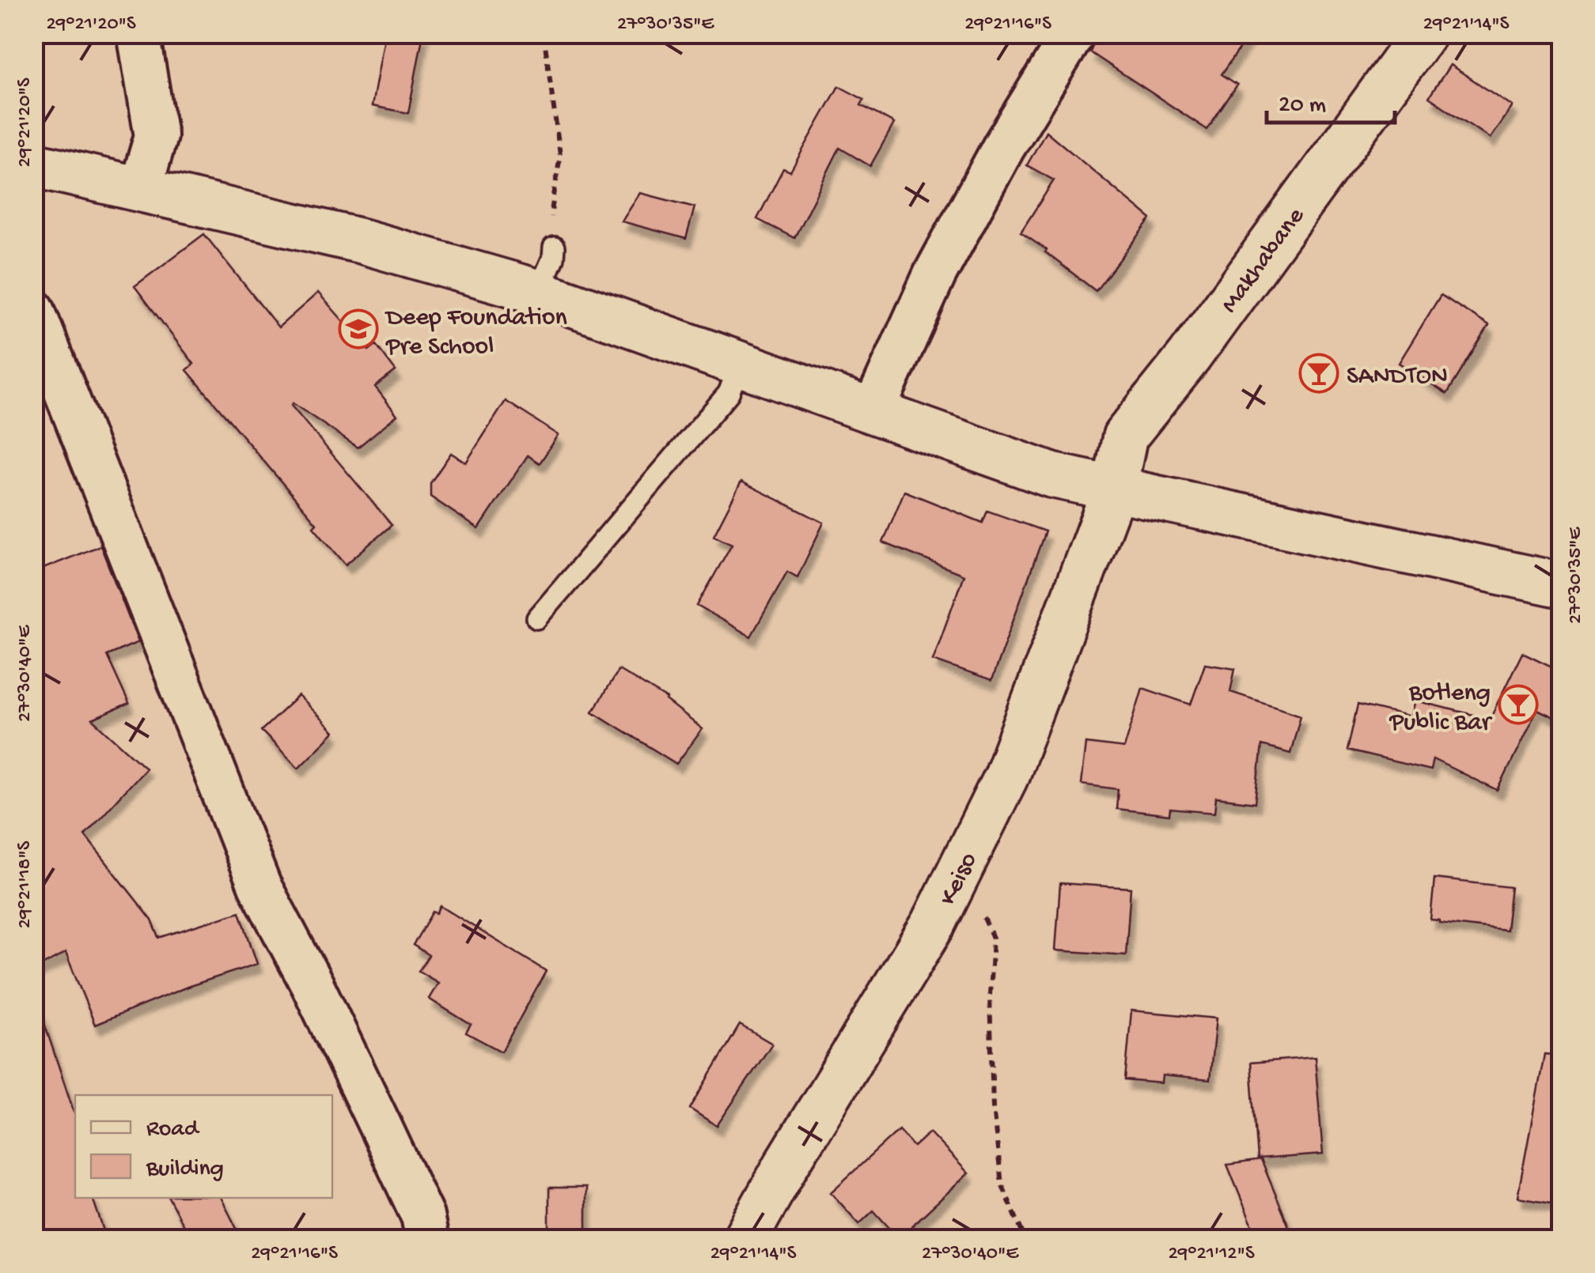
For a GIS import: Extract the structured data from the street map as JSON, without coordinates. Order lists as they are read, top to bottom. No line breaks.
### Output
{"streets":{"main road":["Makhabane","Keiso"]},"crossings":[["Makhabane","Keiso"]],"places":{"school or university":["Deep Foundation Pre School"],"bar":["SANDTON","Botleng Public Bar"]},"legend":["Road","Building"],"scale_bar":"20 m","coordinates":["29°21'20\"S","27°30'35\"E","29°21'16\"S","29°21'14\"S","27°30'40\"E","29°21'18\"S","29°21'12\"S"]}
